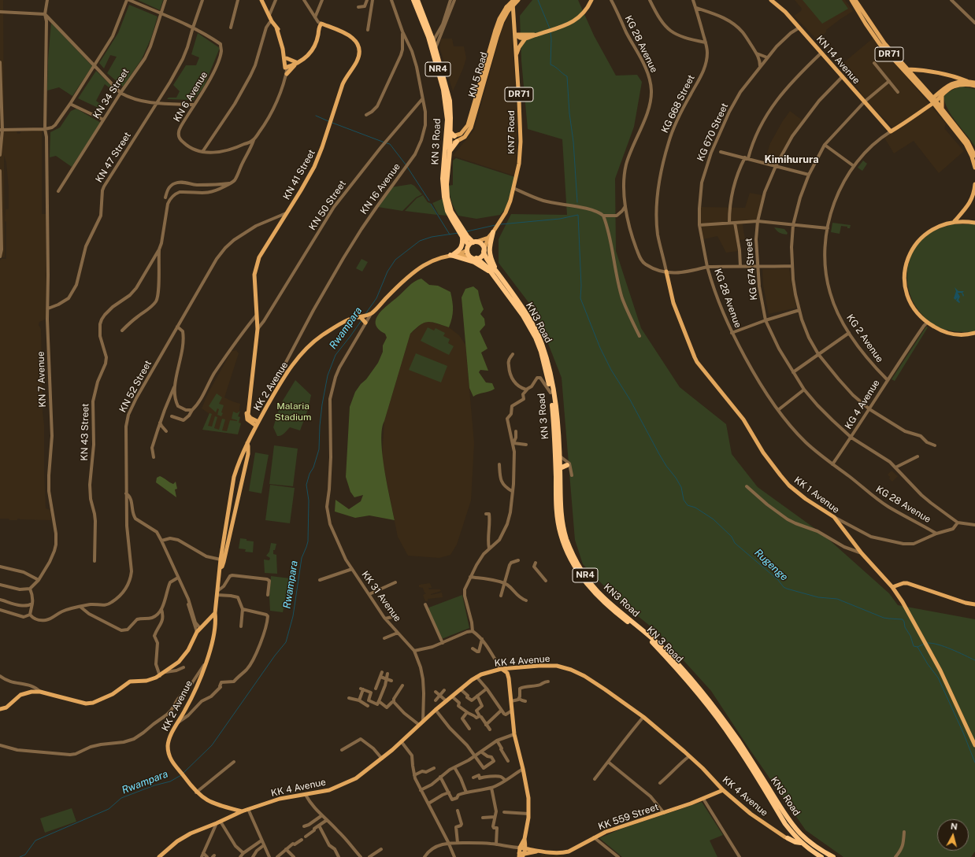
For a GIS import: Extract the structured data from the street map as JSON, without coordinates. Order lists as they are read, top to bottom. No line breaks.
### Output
{"streets":{"highway":["NR4","KN 3 Road","KN3 Road"],"main road":["DR71","KN 14 Avenue","KN 5 Road","KN7 Road","KN 41 Street","KG 2 Avenue","KK 2 Avenue","KK 1 Avenue","KK 4 Avenue","KK 559 Street"],"street":["KG 28 Avenue","KN 34 Street","KN 6 Avenue","KG 668 Street","KG 670 Street","KN 47 Street","KN 16 Avenue","KN 50 Street","KG 674 Street","KN 7 Avenue","KN 52 Street","KG 4 Avenue","KN 43 Street","KK 31 Avenue"]},"crossings":[["KG 28 Avenue","KG 668 Street"],["KG 28 Avenue","KG 670 Street"],["KG 28 Avenue","KG 4 Avenue"],["KG 28 Avenue","KK 1 Avenue"],["DR71","KG 2 Avenue"],["KN 14 Avenue","KG 670 Street"],["KN 14 Avenue","KG 674 Street"],["KN 14 Avenue","KG 2 Avenue"],["NR4","KN7 Road"],["NR4","KN 3 Road"],["NR4","KN3 Road"],["KN 5 Road","KN7 Road"],["KN 5 Road","KN 3 Road"],["KN 34 Street","KN 6 Avenue"],["KN 6 Avenue","KN 47 Street"],["KG 668 Street","KK 1 Avenue"],["KN7 Road","KN 3 Road"],["KN7 Road","KN3 Road"],["KN 3 Road","KN3 Road"],["KN 47 Street","KN 7 Avenue"],["KN 41 Street","KN 50 Street"],["KN 41 Street","KN 52 Street"],["KN 41 Street","KK 2 Avenue"],["KN 16 Avenue","KN 50 Street"],["KN 16 Avenue","KK 2 Avenue"],["KG 674 Street","KG 4 Avenue"],["KG 2 Avenue","KG 4 Avenue"],["KK 2 Avenue","KK 31 Avenue"],["KK 2 Avenue","KK 4 Avenue"],["KK 4 Avenue","KK 559 Street"]],"districts":["Kimihurura"],"water":["Rwampara","Rugenge"],"parks":["Malaria Stadium"],"north":"top"}
